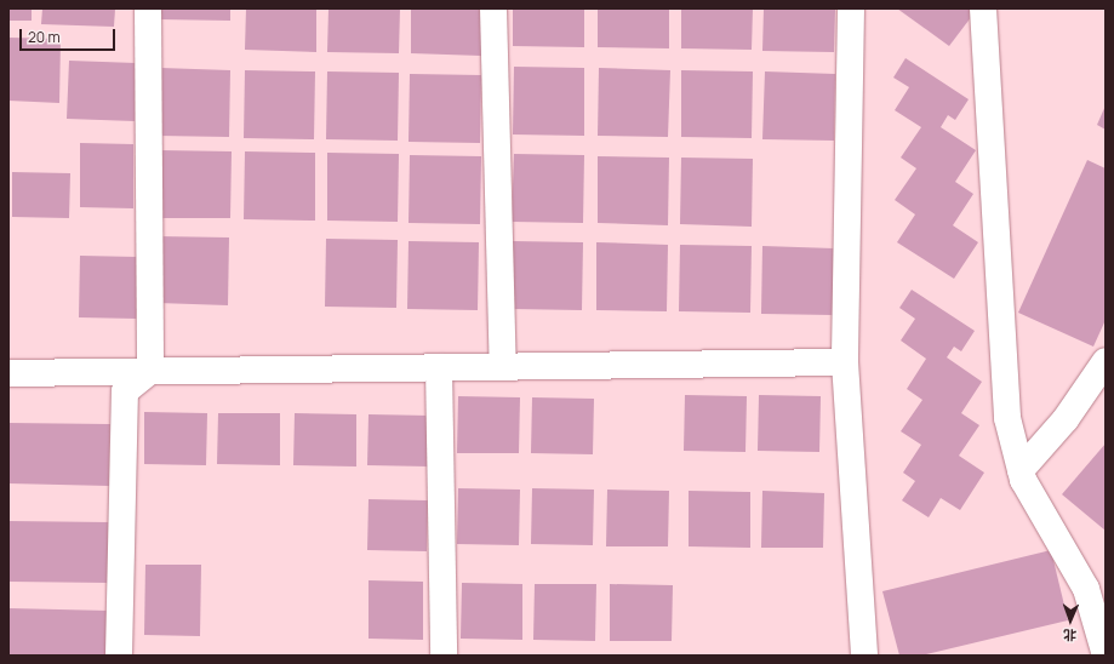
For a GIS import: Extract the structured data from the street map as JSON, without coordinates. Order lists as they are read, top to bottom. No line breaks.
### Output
{"scale_bar":"20 m","north":"bottom"}
